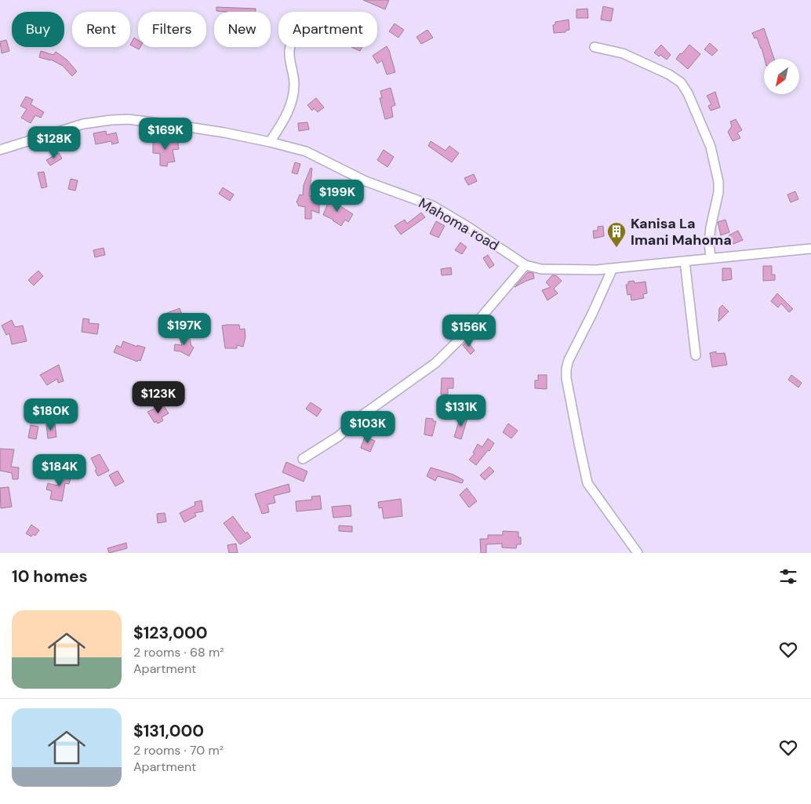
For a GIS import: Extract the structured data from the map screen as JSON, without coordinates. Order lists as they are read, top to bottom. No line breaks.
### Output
{"streets":{"street":["Mahoma road"]},"places":{"building":["Kanisa La Imani Mahoma"]},"north":"bottom left","page":{"chip":["Buy","Rent","Filters","New","Apartment"],"price":["$169K","$128K","$199K","$197K","$156K","$123K","$131K","$180K","$103K","$184K"],"heading":"10 homes","list":[{"name":"$123,000","note":"2 rooms · 68 m² · Apartment"},{"name":"$131,000","note":"2 rooms · 70 m² · Apartment"}]}}
